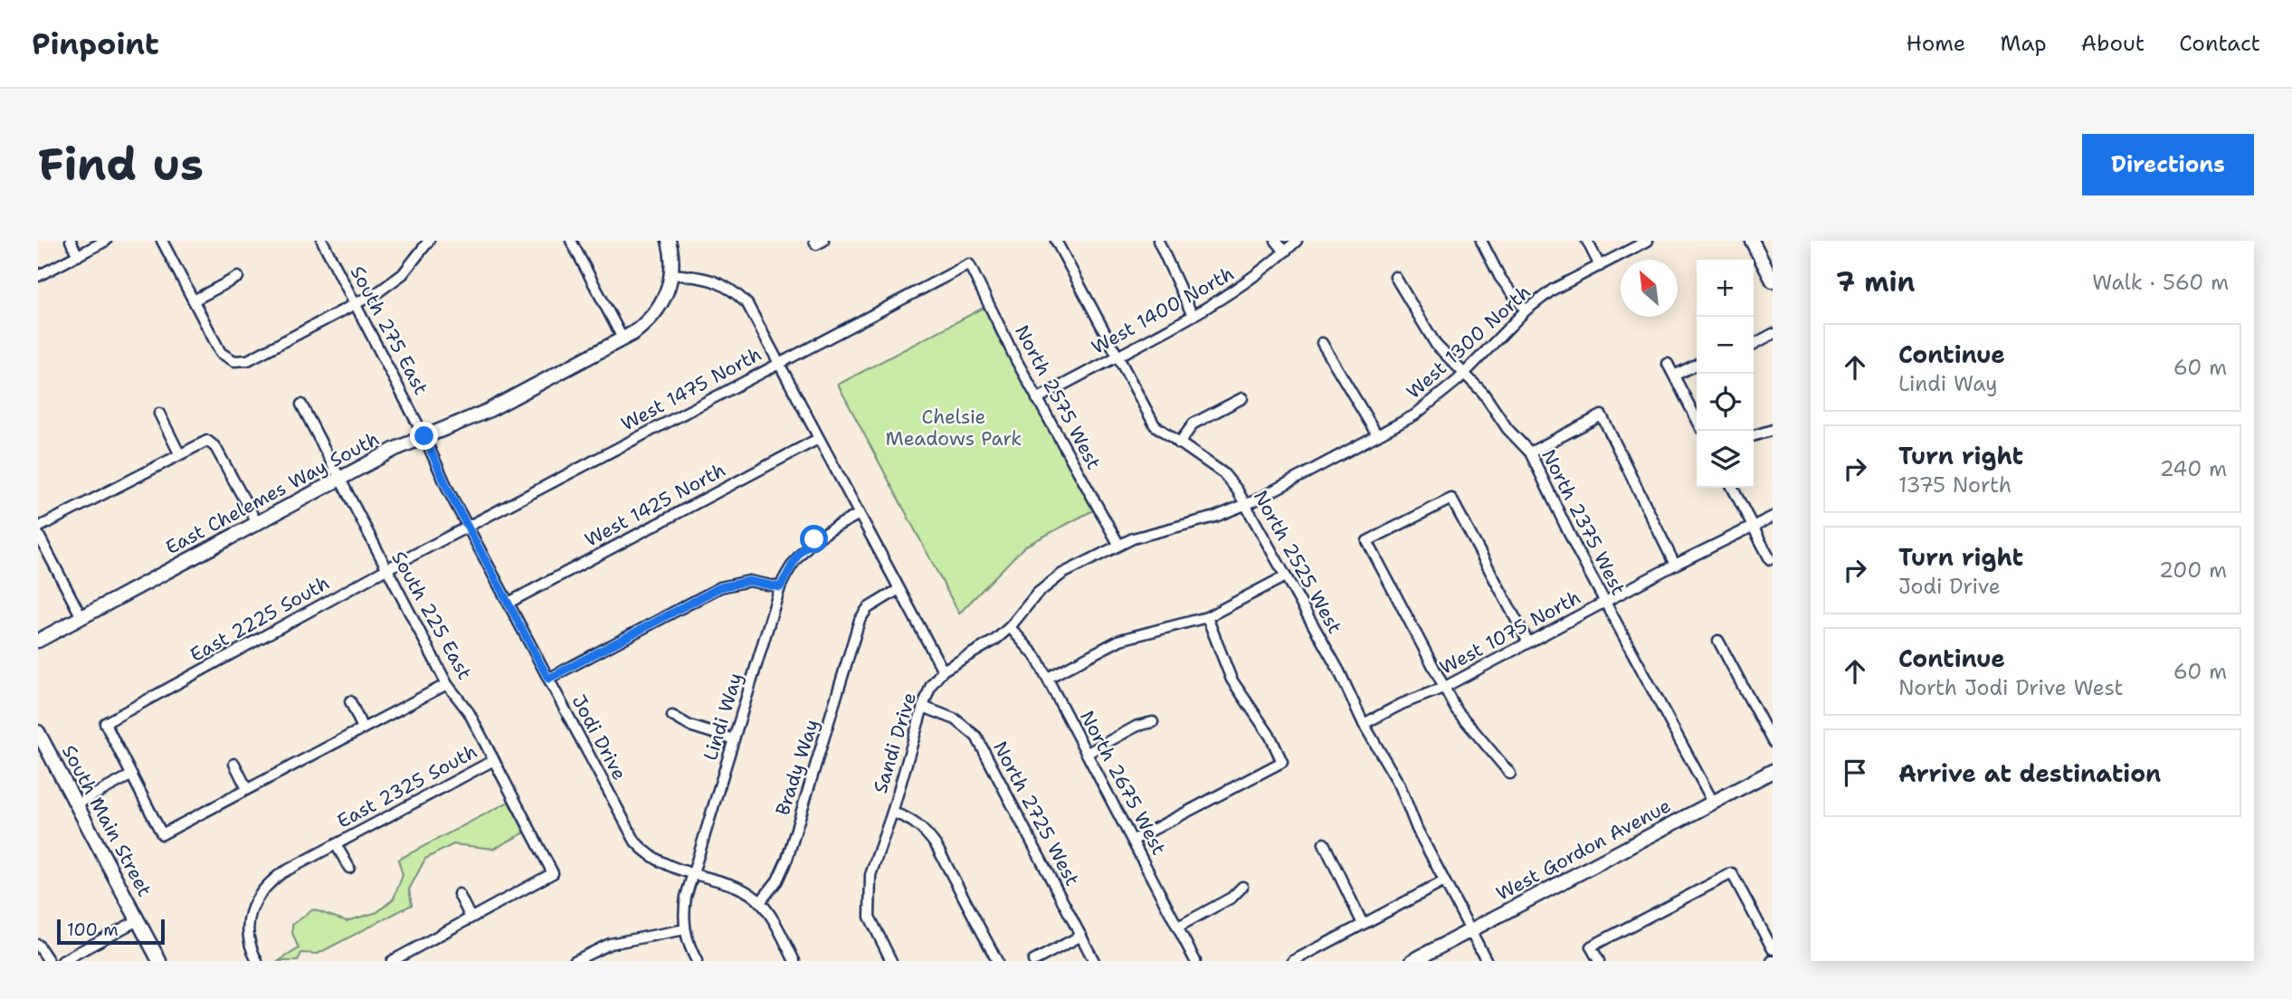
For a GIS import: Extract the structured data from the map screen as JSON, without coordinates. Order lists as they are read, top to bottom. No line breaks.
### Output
{"streets":{"street":["West 1400 North","South 275 East","West 1300 North","West 1475 North","North 2575 West","East Chelemes Way South","West 1425 North","North 2375 West","North 2525 West","South 225 East","East 2225 South","West 1075 North","Lindi Way","Jodi Drive","Sandi Drive","Brady Way","North 2675 West","East 2325 South","North 2725 West","South Main Street","West Gordon Avenue"]},"crossings":[["West 1400 North","North 2575 West"],["West 1400 North","North 2525 West"],["South 275 East","East Chelemes Way South"],["South 275 East","Jodi Drive"],["West 1300 North","North 2575 West"],["West 1300 North","North 2375 West"],["West 1300 North","North 2525 West"],["West 1300 North","Sandi Drive"],["West 1300 North","North 2675 West"],["West 1475 North","North 2575 West"],["West 1475 North","East 2225 South"],["West 1475 North","Jodi Drive"],["East Chelemes Way South","South 225 East"],["West 1425 North","Jodi Drive"],["North 2375 West","West 1075 North"],["North 2375 West","West Gordon Avenue"],["North 2525 West","West 1075 North"],["North 2525 West","West Gordon Avenue"],["South 225 East","East 2225 South"],["South 225 East","East 2325 South"],["Lindi Way","Jodi Drive"],["Jodi Drive","Brady Way"],["Sandi Drive","North 2725 West"]],"parks":["Chelsie Meadows Park"],"scale_bar":"100 m","north":"top left","page":{"header":"Pinpoint","nav":["Home","Map","About","Contact"],"buttons":"Directions","title":"Find us","heading":["7 min","Walk · 560 m"],"map_buttons":["+","−"],"list":[["Continue","Lindi Way","60 m"],["Turn right","1375 North","240 m"],["Turn right","Jodi Drive","200 m"],["Continue","North Jodi Drive West","60 m"],"Arrive at destination"],"scale":"100 m"}}
